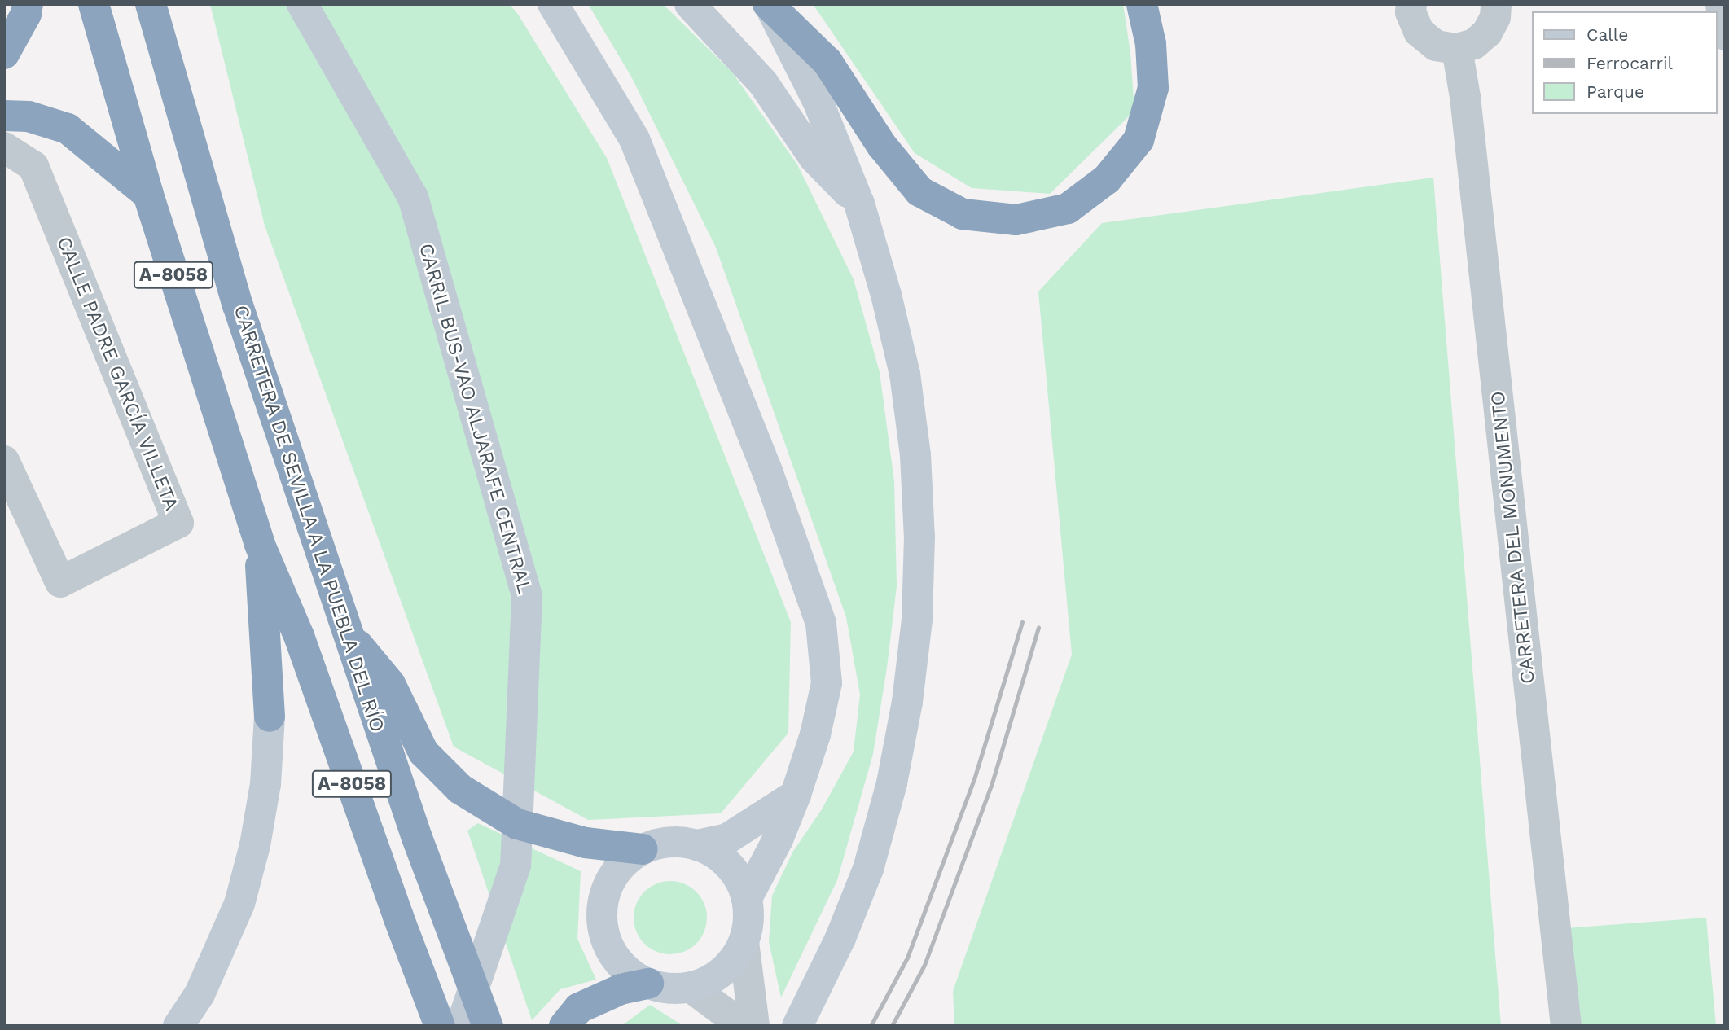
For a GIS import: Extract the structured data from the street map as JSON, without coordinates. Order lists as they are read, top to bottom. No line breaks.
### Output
{"streets":{"highway":["A-8058","CARRETERA DE SEVILLA A LA PUEBLA DEL RÍO"],"main road":["CARRIL BUS-VAO ALJARAFE CENTRAL"],"street":["CALLE PADRE GARCÍA VILLETA","CARRETERA DEL MONUMENTO"]},"legend":["Calle","Ferrocarril","Parque"]}
